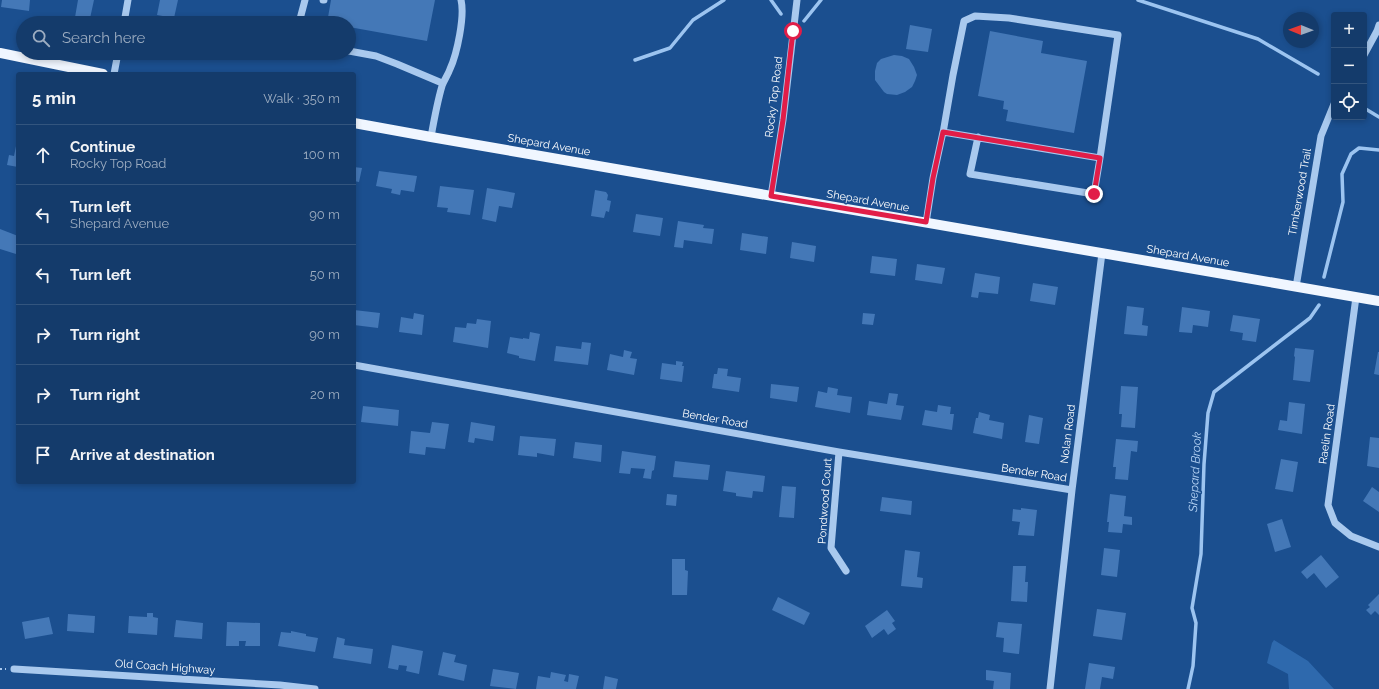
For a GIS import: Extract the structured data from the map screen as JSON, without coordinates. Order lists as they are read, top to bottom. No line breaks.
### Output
{"streets":{"main road":["Shepard Avenue"],"street":["Rocky Top Road","Timberwood Trail","Bender Road","Nolan Road","Raelin Road","Pondwood Court","Old Coach Highway"]},"crossings":[["Rocky Top Road","Shepard Avenue"],["Shepard Avenue","Timberwood Trail"],["Shepard Avenue","Nolan Road"],["Shepard Avenue","Raelin Road"],["Bender Road","Nolan Road"],["Bender Road","Pondwood Court"]],"water":["Shepard Brook"],"north":"left","page":{"map_buttons":["+","−"],"search":"Search here","heading":["5 min","Walk · 350 m"],"list":[["Continue","Rocky Top Road","100 m"],["Turn left","Shepard Avenue","90 m"],["Turn left","50 m"],["Turn right","90 m"],["Turn right","20 m"],"Arrive at destination"]}}
